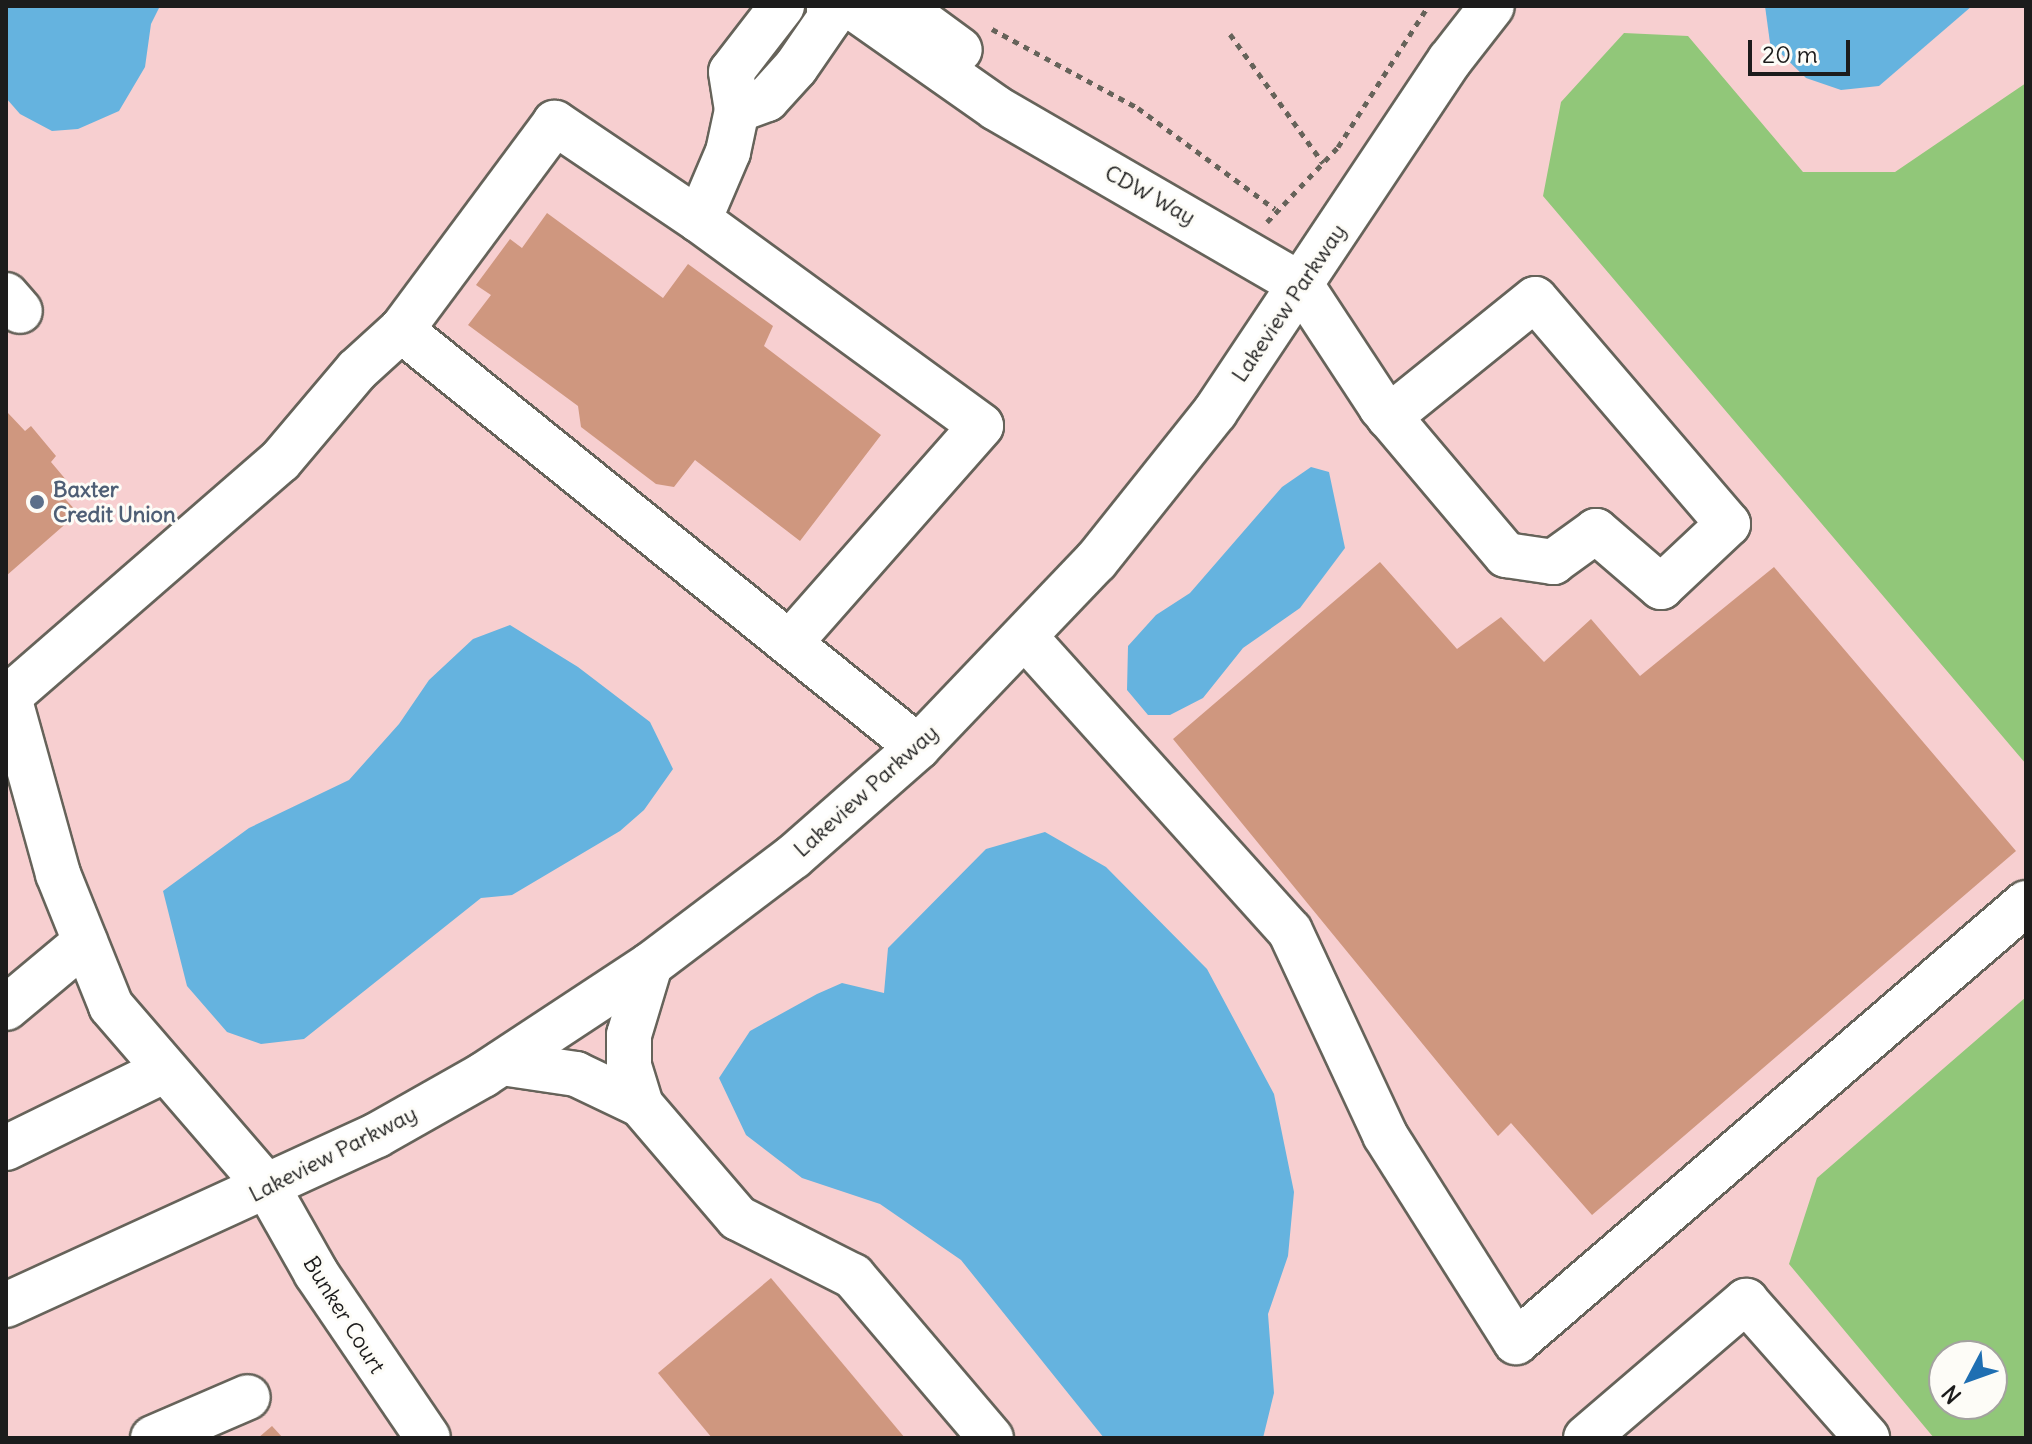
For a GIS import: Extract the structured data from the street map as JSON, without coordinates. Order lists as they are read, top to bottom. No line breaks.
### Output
{"streets":{"street":["CDW Way","Lakeview Parkway","Bunker Court"]},"crossings":[["CDW Way","Lakeview Parkway"],["Lakeview Parkway","Bunker Court"]],"places":["Baxter Credit Union"],"scale_bar":"20 m","north":"bottom left"}
